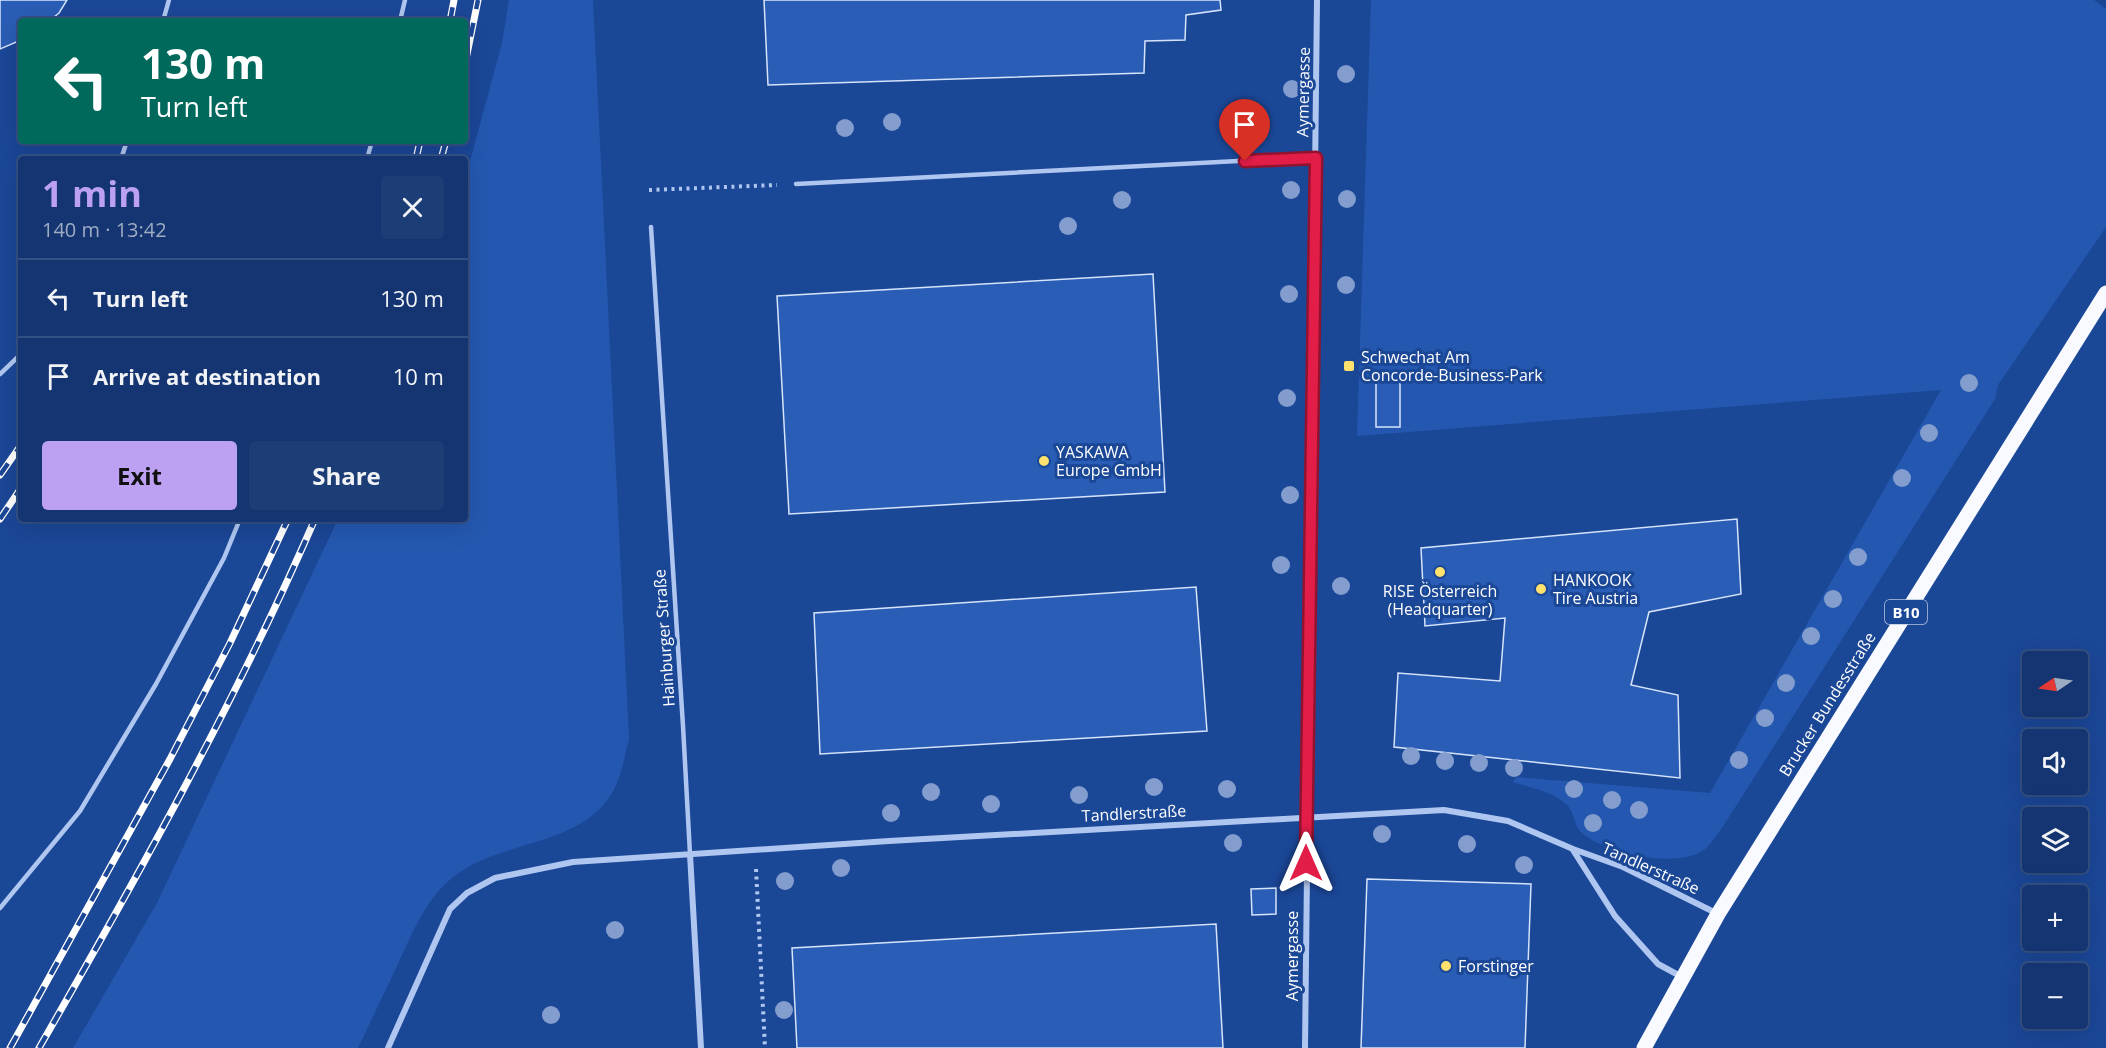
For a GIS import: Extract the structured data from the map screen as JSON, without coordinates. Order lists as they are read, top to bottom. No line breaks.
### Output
{"streets":{"main road":["B10","Brucker Bundesstraße"],"street":["Aymergasse","Hainburger Straße","Tandlerstraße"]},"crossings":[["Aymergasse","Tandlerstraße"],["Hainburger Straße","Tandlerstraße"],["Brucker Bundesstraße","Tandlerstraße"]],"places":{"transit":["Schwechat Am Concorde-Business-Park"],"other":["YASKAWA Europe GmbH","RISE Österreich (Headquarter)","HANKOOK Tire Austria","Forstinger"]},"north":"left","page":{"turn":["130 m","Turn left"],"heading":["1 min","140 m · 13:42"],"list":[{"name":"Turn left","value":"130 m"},{"name":"Arrive at destination","value":"10 m"}],"buttons":["Exit","Share"],"map_buttons":["+","−"]}}
